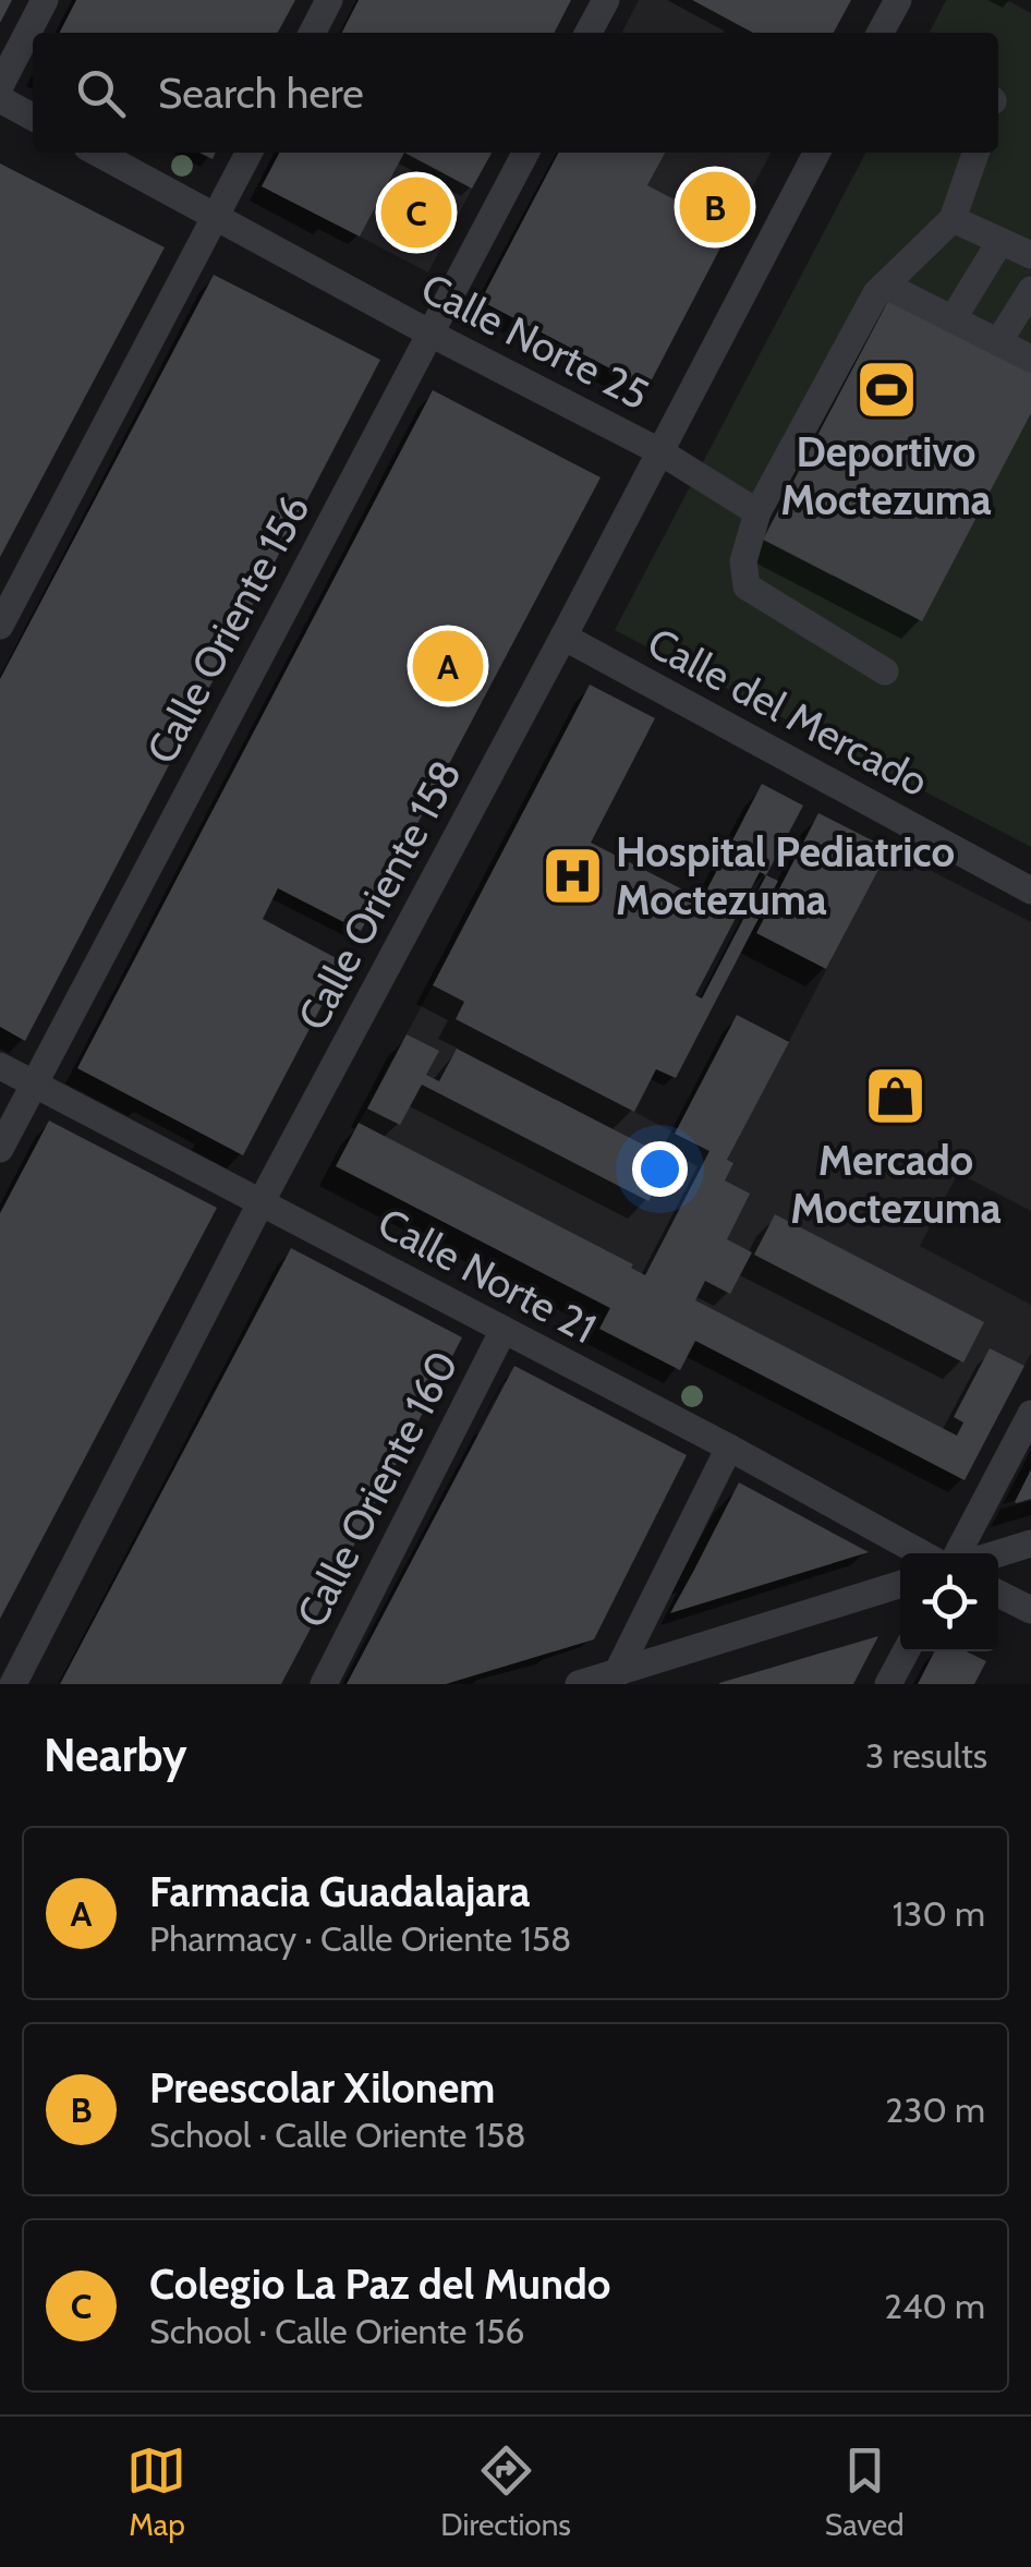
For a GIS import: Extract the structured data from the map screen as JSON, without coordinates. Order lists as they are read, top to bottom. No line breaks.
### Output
{"streets":{"street":["Calle Norte 25","Calle Oriente 156","Calle del Mercado","Calle Oriente 158","Calle Norte 21","Calle Oriente 160"]},"crossings":[["Calle Norte 25","Calle Oriente 156"],["Calle Norte 25","Calle Oriente 158"],["Calle Oriente 156","Calle Norte 21"],["Calle del Mercado","Calle Oriente 158"],["Calle Oriente 158","Calle Norte 21"],["Calle Norte 21","Calle Oriente 160"]],"places":{"sports":["Deportivo Moctezuma"],"hospital":["Hospital Pediatrico Moctezuma"],"shop":["Mercado Moctezuma"]},"page":{"search":"Search here","pins":["B","C","A"],"heading":["Nearby","3 results"],"list":[{"mark":"A","name":"Farmacia Guadalajara","note":"Pharmacy · Calle Oriente 158","value":"130 m"},{"mark":"B","name":"Preescolar Xilonem","note":"School · Calle Oriente 158","value":"230 m"},{"mark":"C","name":"Colegio La Paz del Mundo","note":"School · Calle Oriente 156","value":"240 m"}],"nav":["Map","Directions","Saved"]}}
